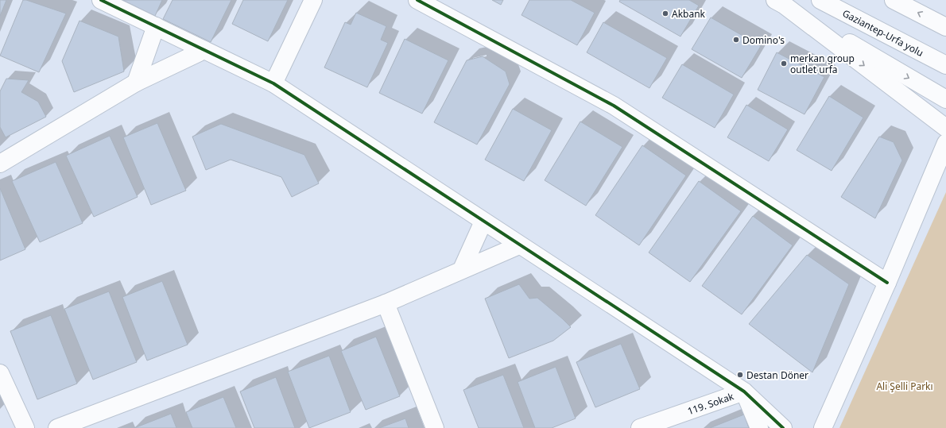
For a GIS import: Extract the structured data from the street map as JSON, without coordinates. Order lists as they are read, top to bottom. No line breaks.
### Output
{"streets":{"main road":["Gaziantep-Urfa yolu","119. Sokak"]},"parks":["Ali Şelli Parkı"],"places":["Akbank","Domino's","merkan group outlet urfa","Destan Döner"]}
